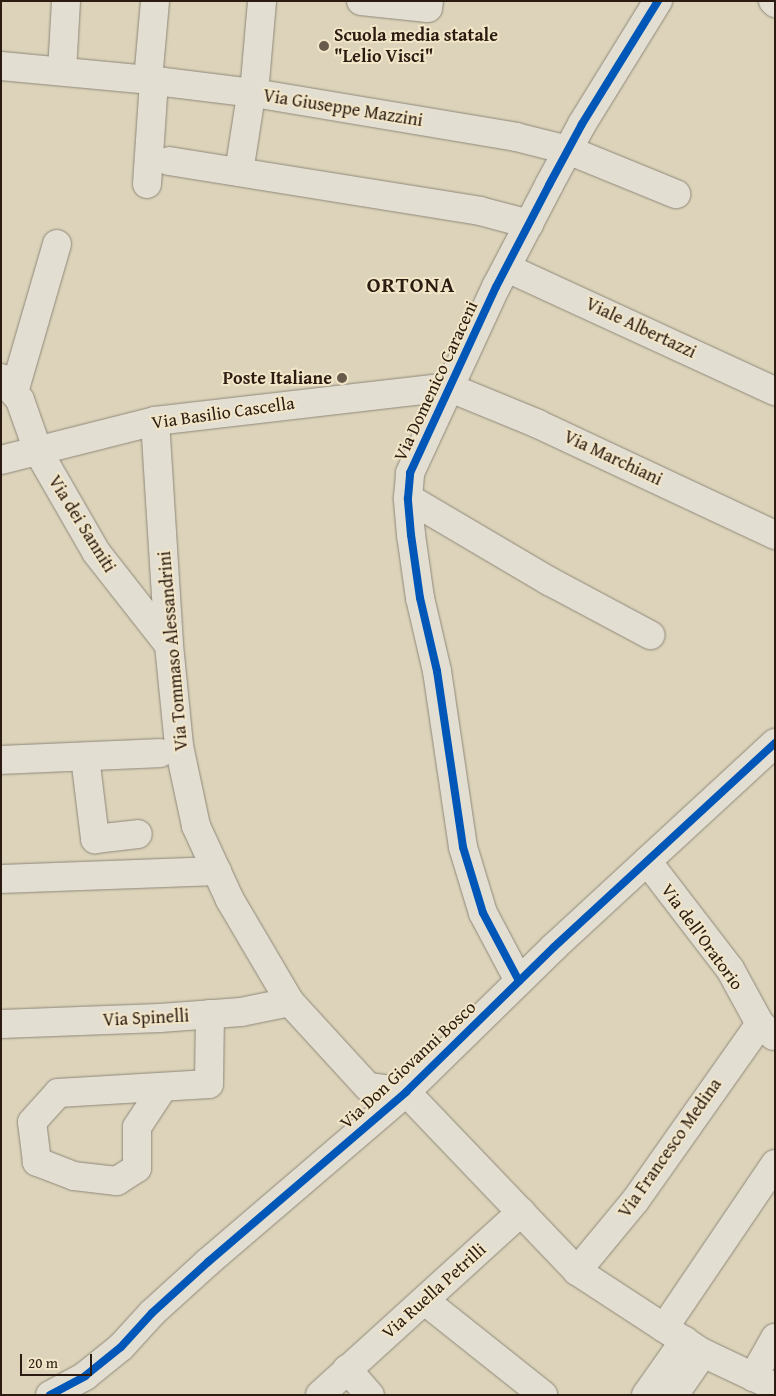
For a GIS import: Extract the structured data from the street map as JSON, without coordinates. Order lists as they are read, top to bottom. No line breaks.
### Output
{"streets":{"street":["Via Giuseppe Mazzini","Viale Albertazzi","Via Domenico Caraceni","Via Basilio Cascella","Via Marchiani","Via dei Sanniti","Via Tommaso Alessandrini","Via dell'Oratorio","Via Spinelli","Via Don Giovanni Bosco","Via Francesco Medina","Via Ruella Petrilli"]},"crossings":[["Via Giuseppe Mazzini","Via Domenico Caraceni"],["Viale Albertazzi","Via Domenico Caraceni"],["Via Domenico Caraceni","Via Basilio Cascella"],["Via Domenico Caraceni","Via Marchiani"],["Via Domenico Caraceni","Via Don Giovanni Bosco"],["Via Basilio Cascella","Via Marchiani"],["Via Basilio Cascella","Via dei Sanniti"],["Via Basilio Cascella","Via Tommaso Alessandrini"],["Via dei Sanniti","Via Tommaso Alessandrini"],["Via Tommaso Alessandrini","Via Spinelli"],["Via Tommaso Alessandrini","Via Don Giovanni Bosco"],["Via dell'Oratorio","Via Don Giovanni Bosco"],["Via dell'Oratorio","Via Francesco Medina"]],"districts":["ORTONA"],"places":["Scuola media statale \"Lelio Visci\"","Poste Italiane"],"scale_bar":"20 m"}
